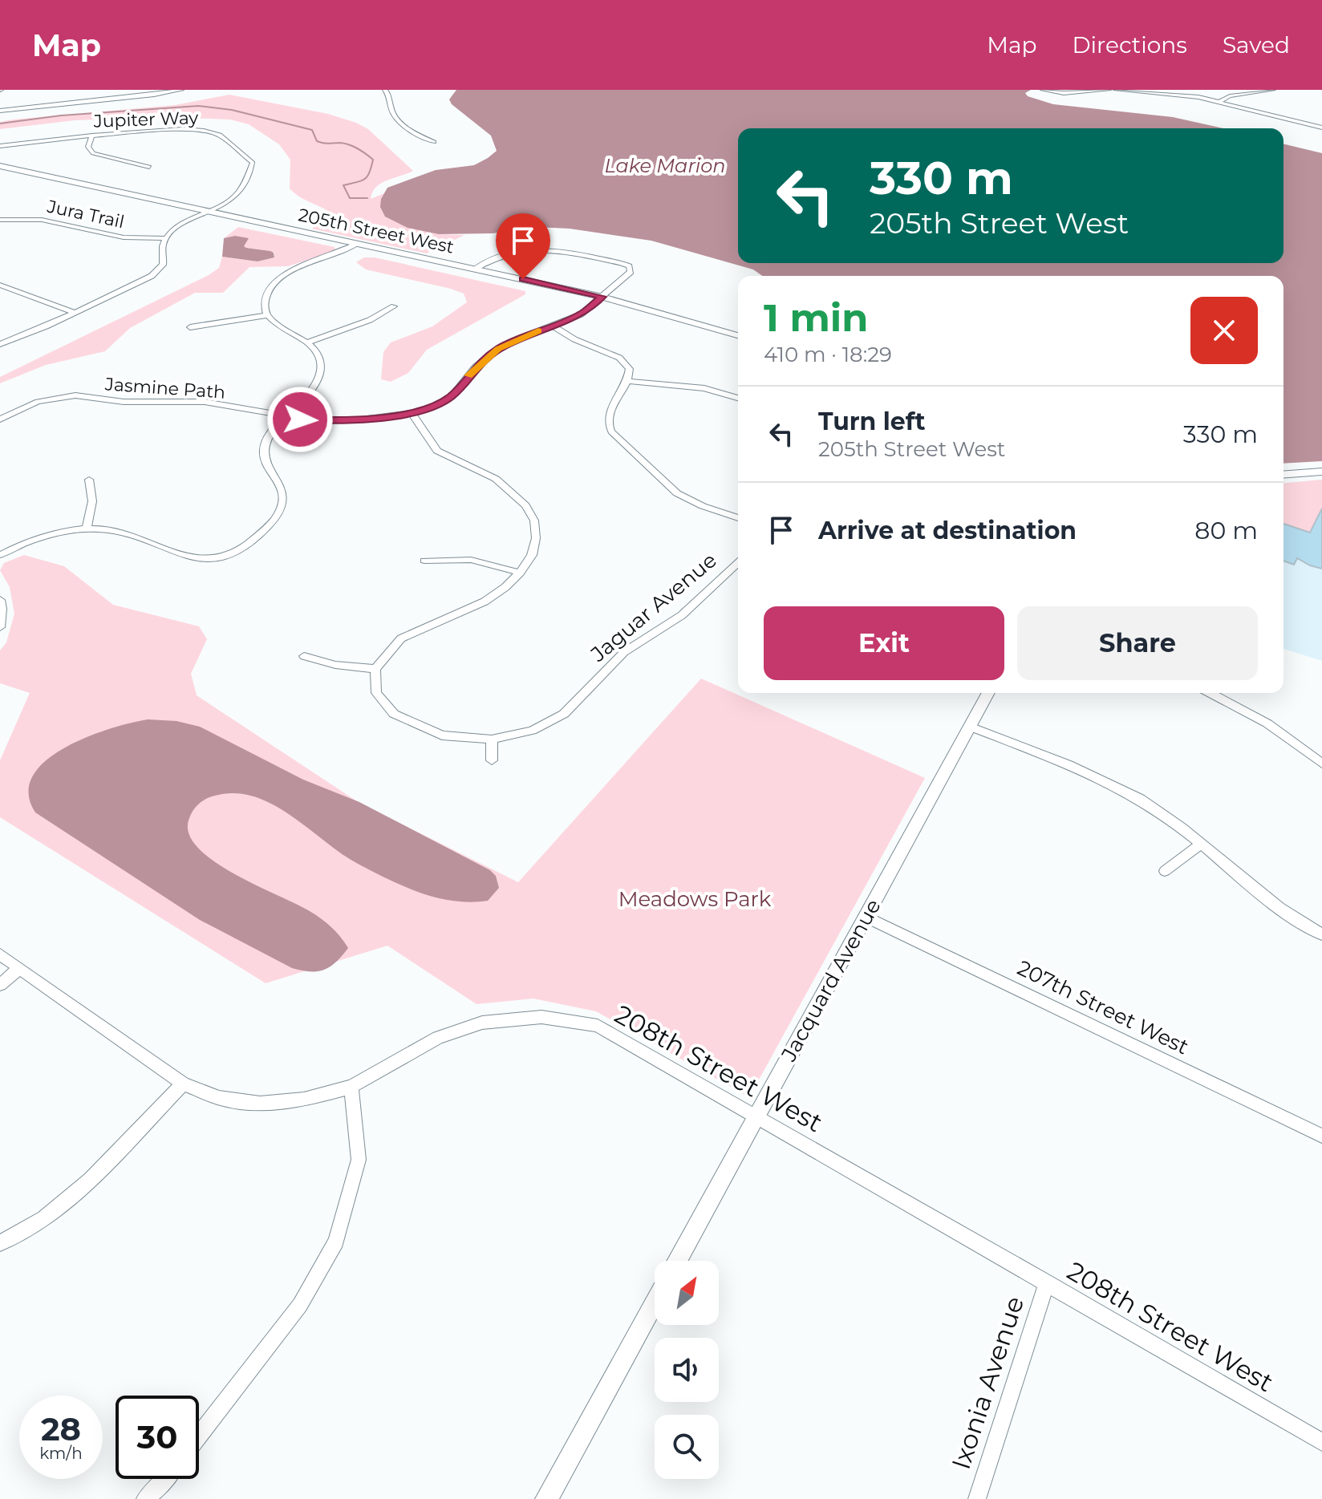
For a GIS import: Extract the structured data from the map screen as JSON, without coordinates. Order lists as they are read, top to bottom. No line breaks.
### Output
{"streets":{"street":["Jupiter Way","Jura Trail","205th Street West","Jasmine Path","Jaguar Avenue","Jacquard Avenue","207th Street West","208th Street West","Ixonia Avenue"]},"crossings":[["Jupiter Way","205th Street West"],["205th Street West","Jasmine Path"],["Jacquard Avenue","207th Street West"],["Jacquard Avenue","208th Street West"],["208th Street West","Ixonia Avenue"]],"water":["Lake Marion"],"parks":["Meadows Park"],"north":"top right","page":{"header":"Map","nav":["Map","Directions","Saved"],"turn":["330 m","205th Street West"],"heading":["1 min","410 m · 18:29"],"list":[{"name":"Turn left","note":"205th Street West","value":"330 m"},{"name":"Arrive at destination","value":"80 m"}],"buttons":["Exit","Share"],"speed":"28 km/h","limit":"30"}}
